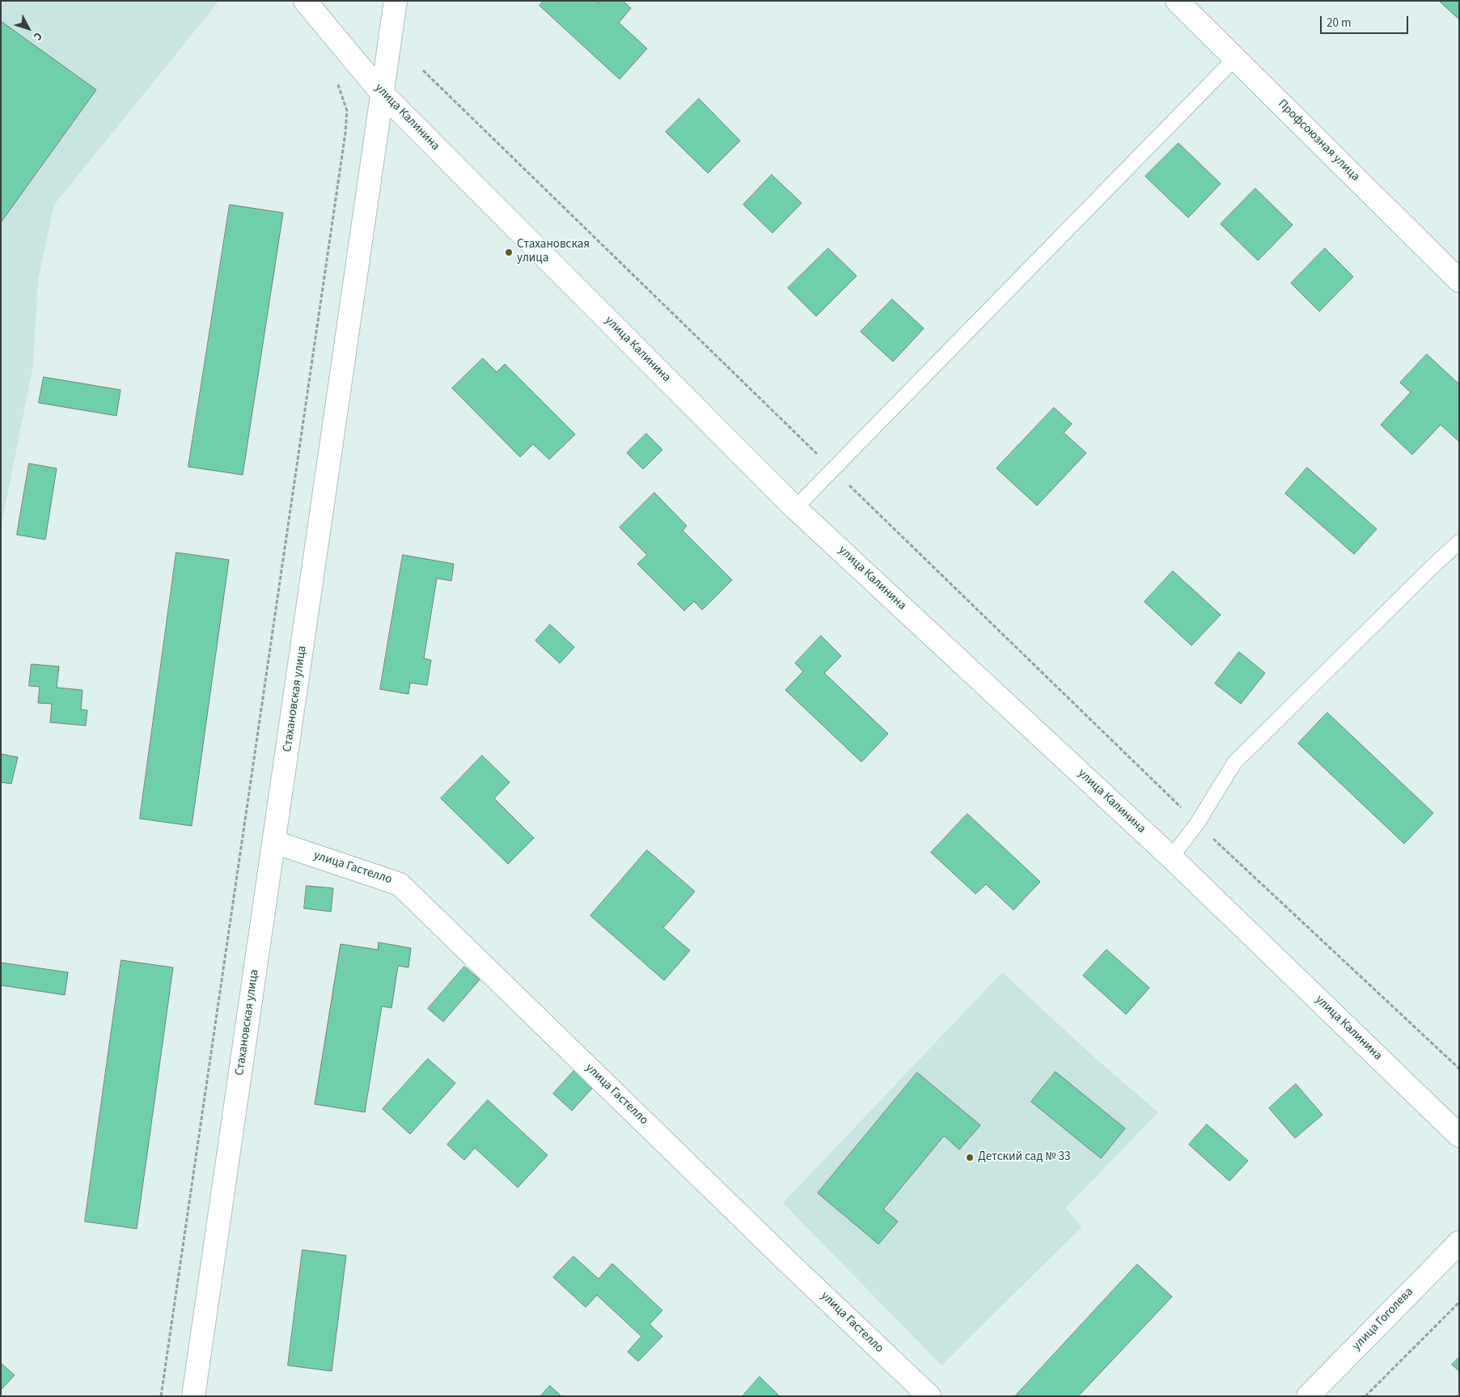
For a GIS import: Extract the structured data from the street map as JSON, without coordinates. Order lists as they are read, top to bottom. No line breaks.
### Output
{"streets":{"street":["улица Калинина","Профсоюзная улица","Стахановская улица","улица Гастелло","улица Гоголева"]},"crossings":[["улица Калинина","Стахановская улица"],["Стахановская улица","улица Гастелло"]],"places":["Стахановская улица","Детский сад № 33"],"scale_bar":"20 m","north":"bottom right"}
